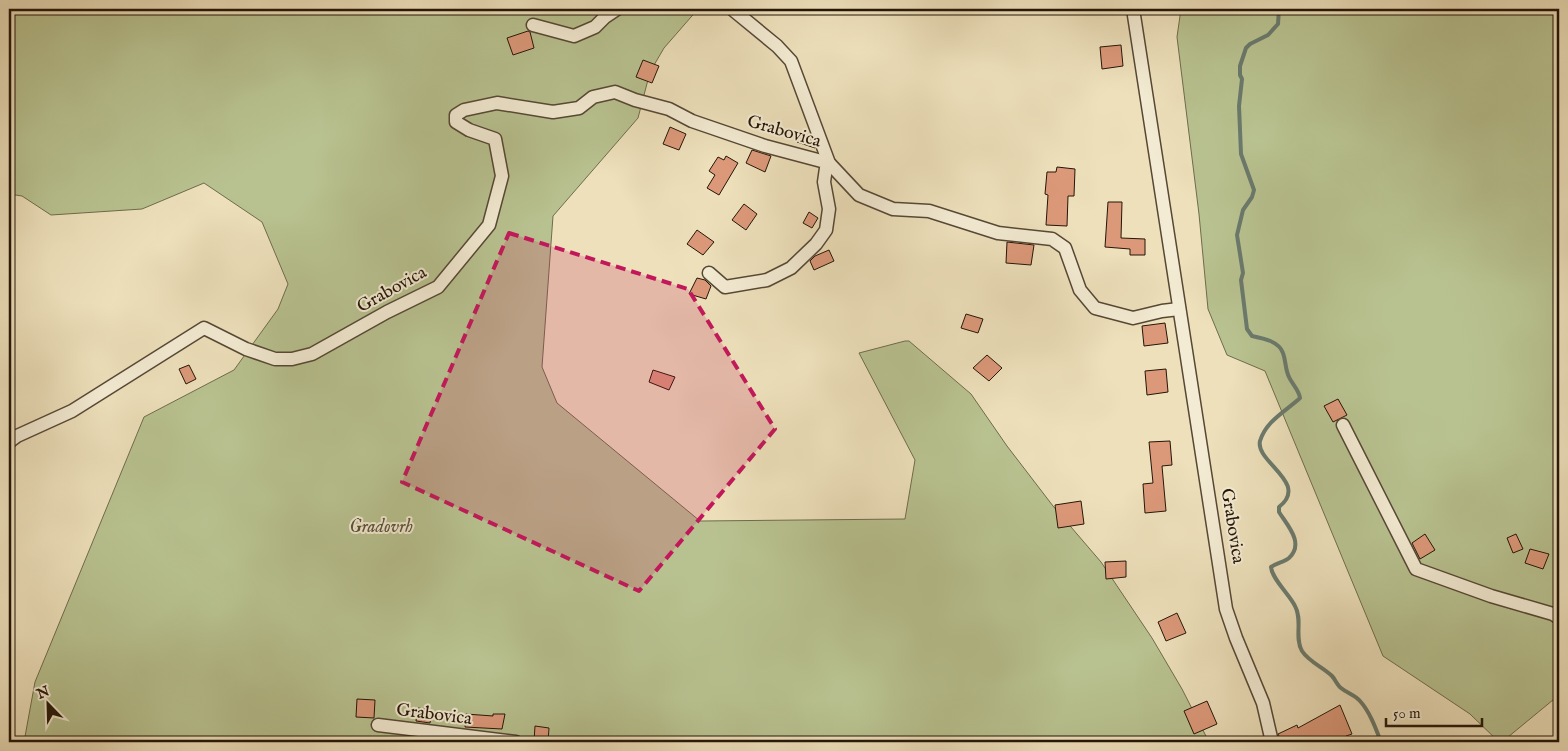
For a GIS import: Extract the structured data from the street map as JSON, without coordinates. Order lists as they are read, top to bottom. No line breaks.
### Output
{"streets":{"street":["Grabovica"]},"parks":["Gradovrh"],"scale_bar":"50 m","north":"top left"}
